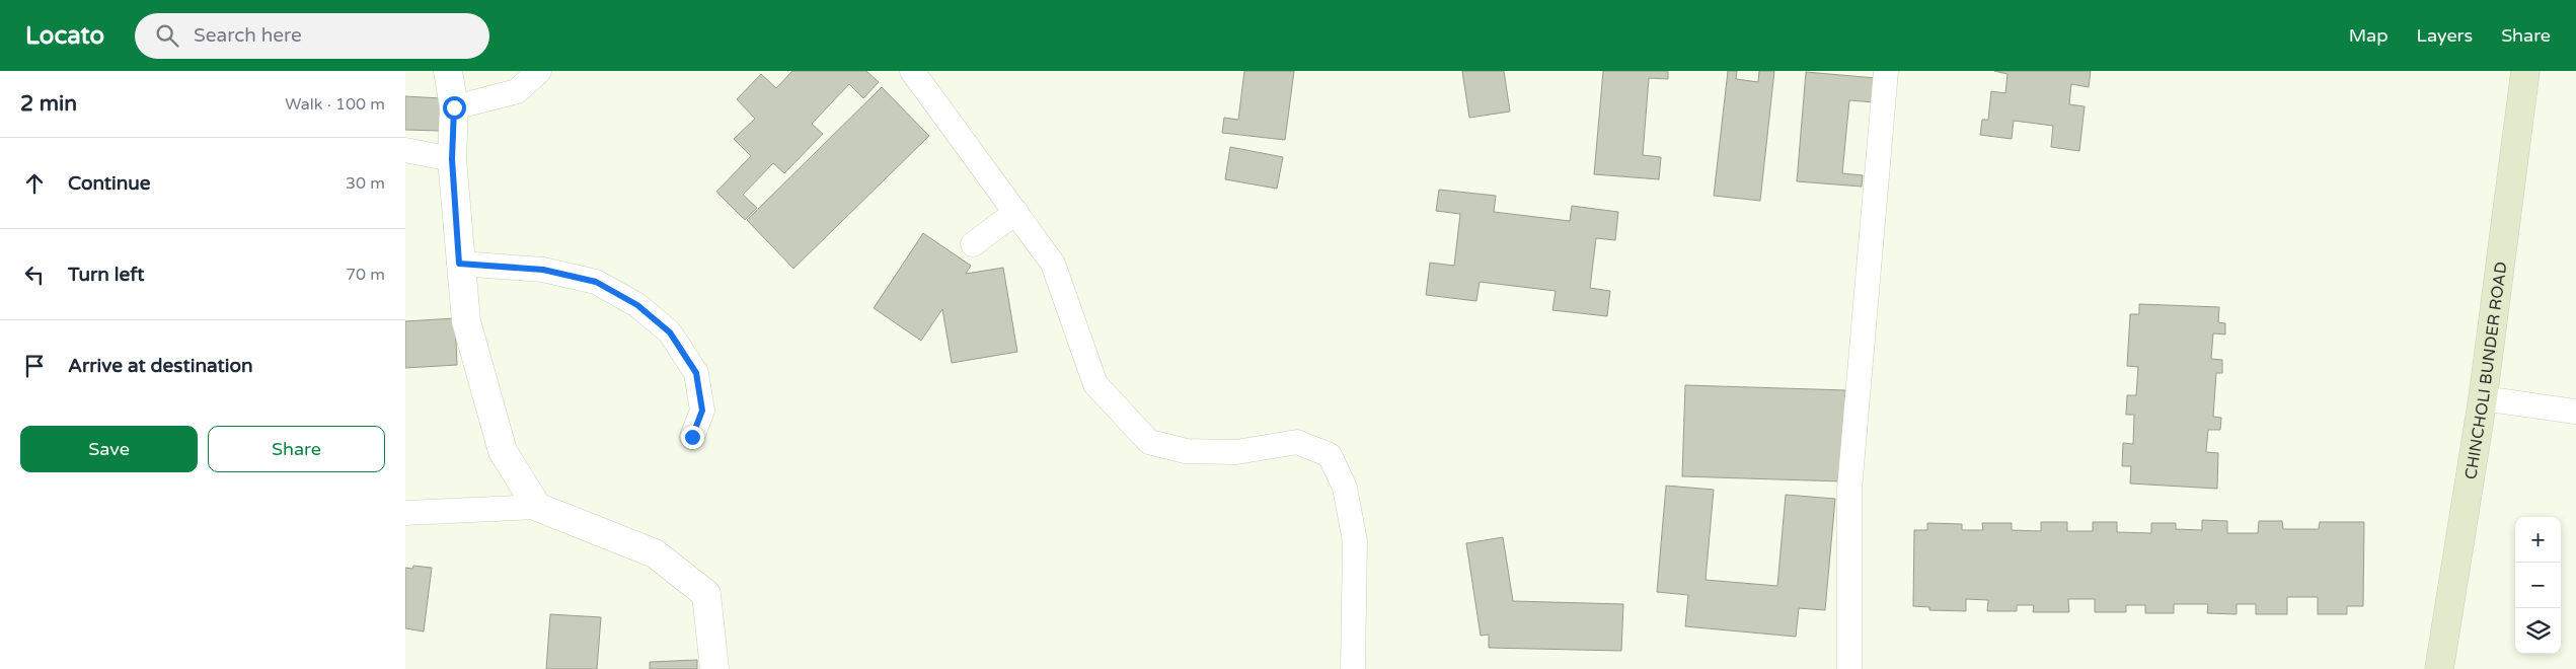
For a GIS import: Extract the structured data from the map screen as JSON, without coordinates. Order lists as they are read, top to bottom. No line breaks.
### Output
{"streets":{"main road":["CHINCHOLI BUNDER ROAD"]},"page":{"header":"Locato","search":"Search here","nav":["Map","Layers","Share"],"heading":["2 min","Walk · 100 m"],"list":[["Continue","30 m"],["Turn left","70 m"],"Arrive at destination"],"buttons":["Save","Share"],"map_buttons":["+","−"]}}
